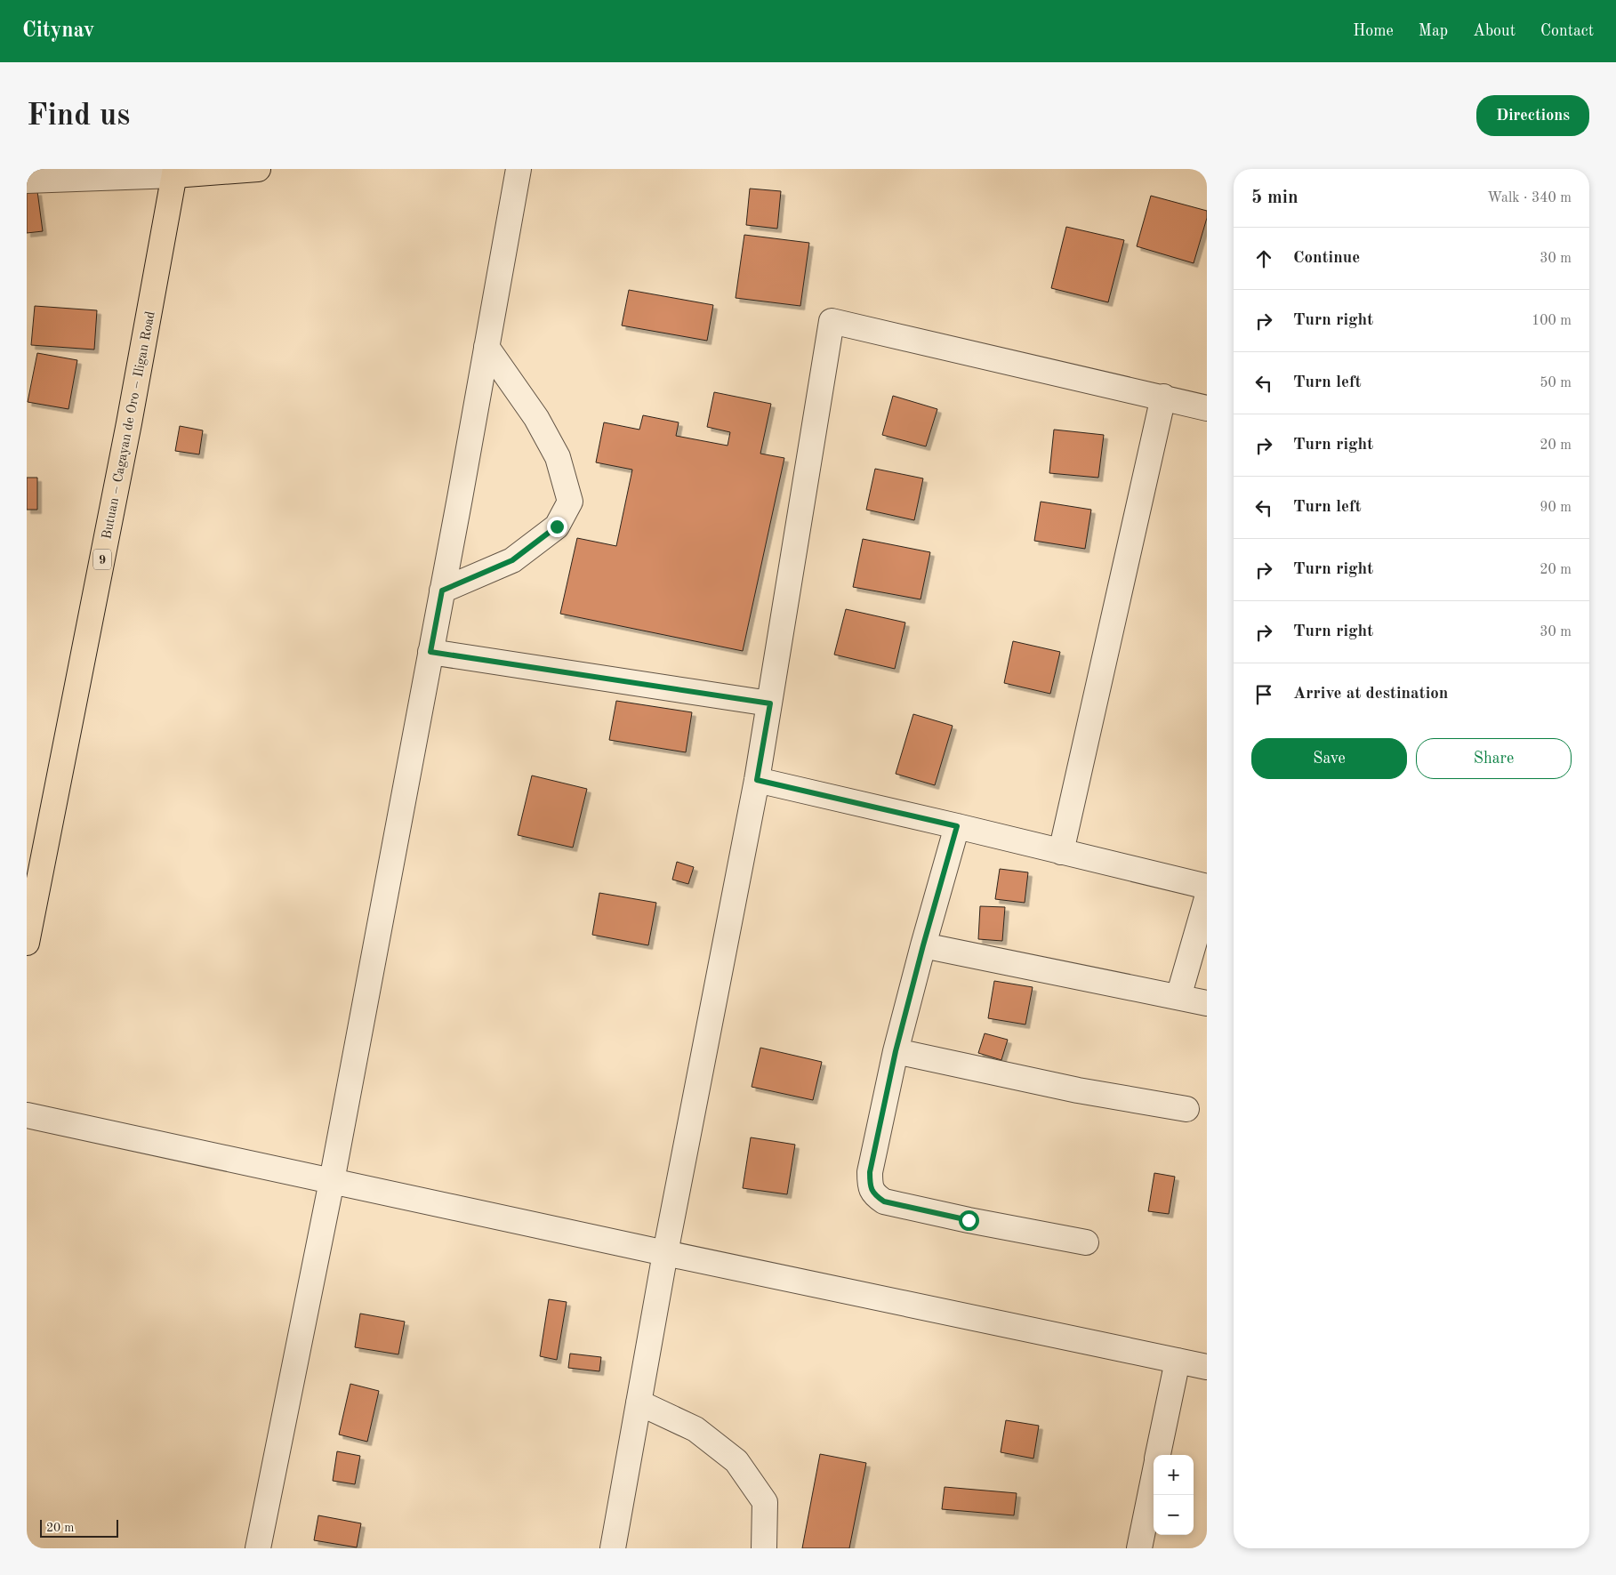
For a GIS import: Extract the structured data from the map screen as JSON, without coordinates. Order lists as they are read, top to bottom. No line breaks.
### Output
{"streets":{"main road":["Butuan – Cagayan de Oro – Iligan Road","9"]},"scale_bar":"20 m","page":{"header":"Citynav","nav":["Home","Map","About","Contact"],"buttons":["Directions",["Save","Share"]],"title":"Find us","heading":["5 min","Walk · 340 m"],"list":[["Continue","30 m"],["Turn right","100 m"],["Turn left","50 m"],["Turn right","20 m"],["Turn left","90 m"],["Turn right","20 m"],["Turn right","30 m"],"Arrive at destination"],"map_buttons":["+","−"],"scale":"20 m"}}
